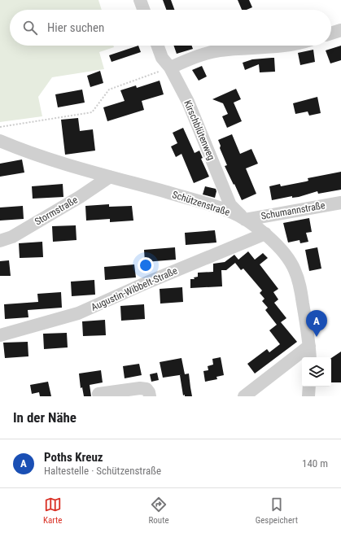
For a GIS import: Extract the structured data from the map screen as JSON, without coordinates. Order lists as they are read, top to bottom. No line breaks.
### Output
{"streets":{"street":["Kirschblütenweg","Schützenstraße","Stormstraße","Schumannstraße","Augustin-Wibbelt-Straße"]},"crossings":[["Kirschblütenweg","Schützenstraße"],["Kirschblütenweg","Schumannstraße"],["Schützenstraße","Stormstraße"],["Schützenstraße","Schumannstraße"],["Schützenstraße","Augustin-Wibbelt-Straße"]],"page":{"search":"Hier suchen","pins":"A","heading":"In der Nähe","list":[{"mark":"A","name":"Poths Kreuz","note":"Haltestelle · Schützenstraße","value":"140 m"}],"nav":["Karte","Route","Gespeichert"]}}
